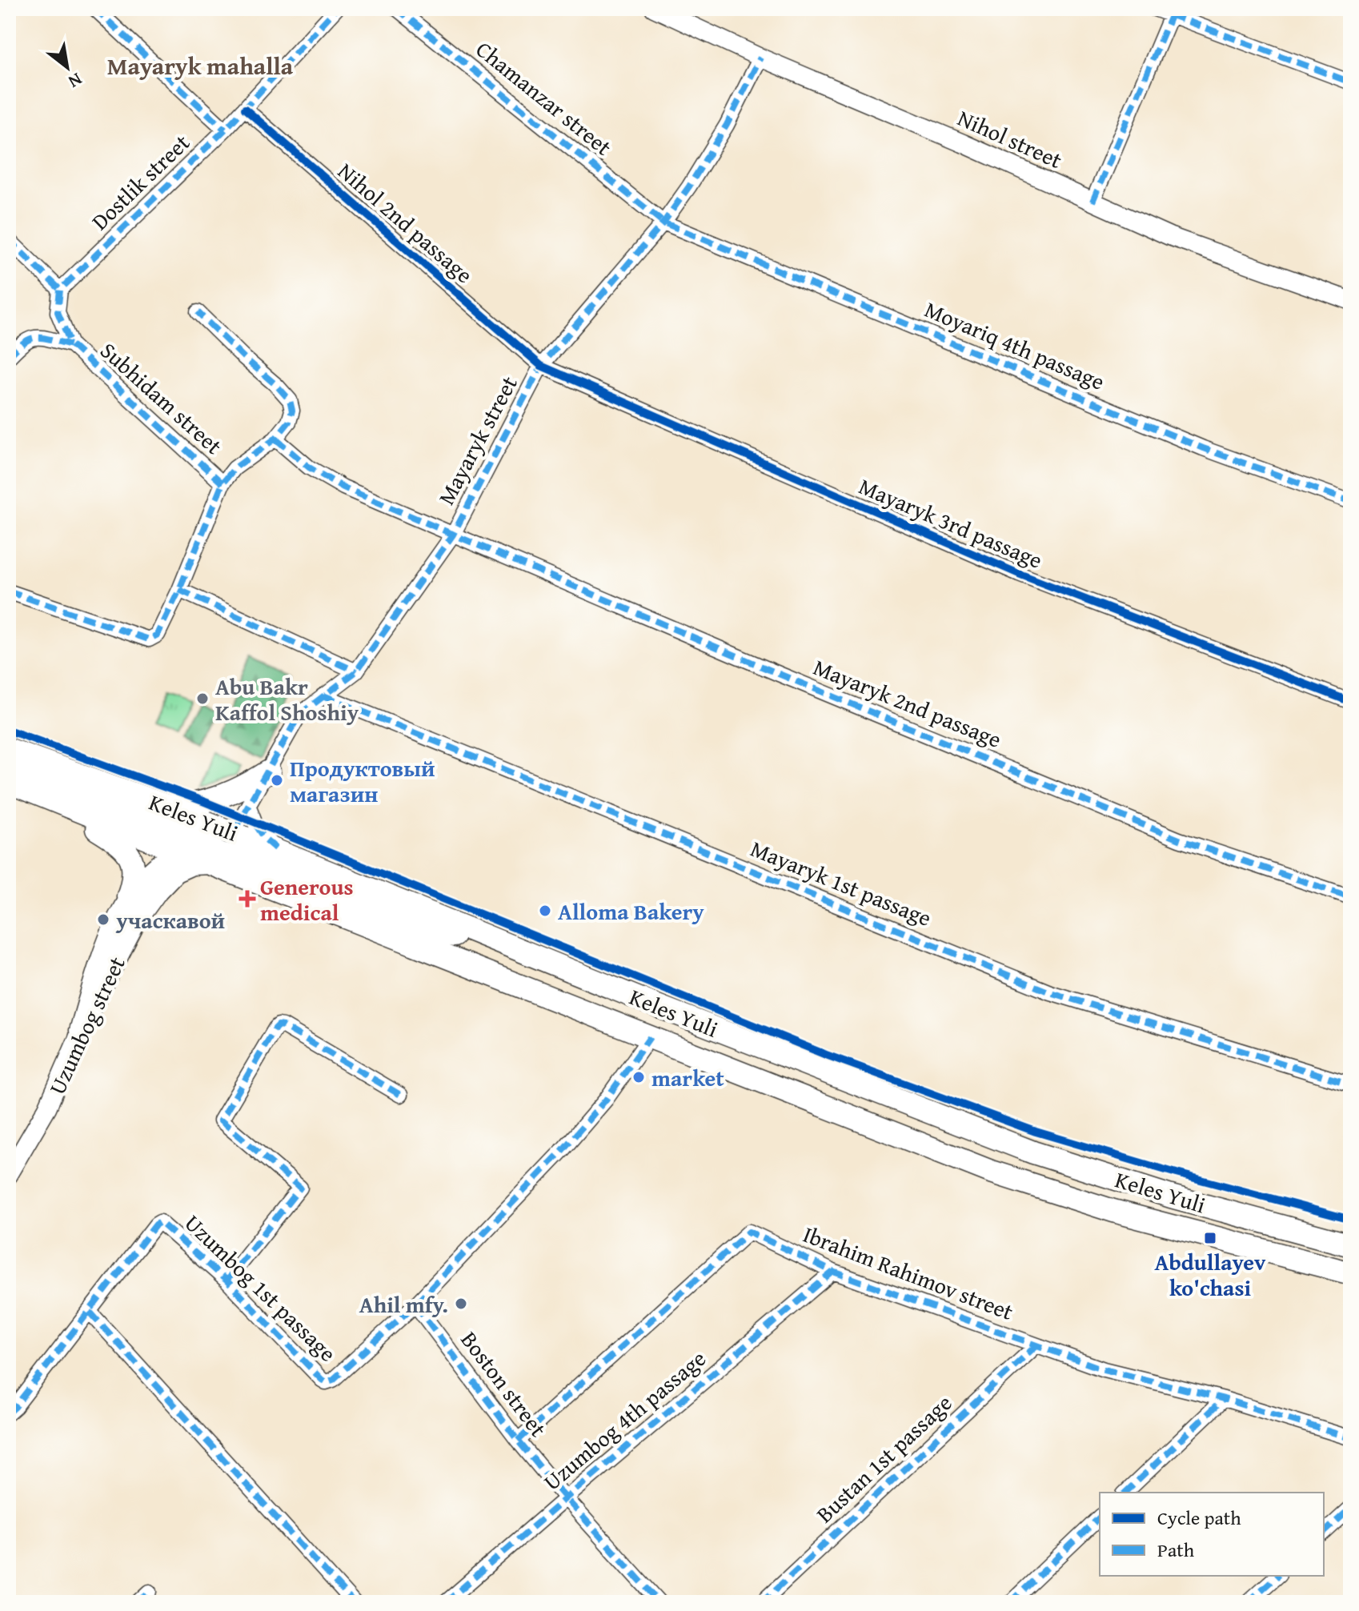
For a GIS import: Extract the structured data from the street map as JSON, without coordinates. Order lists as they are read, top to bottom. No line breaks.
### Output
{"streets":{"main road":["Keles Yuli"],"street":["Chamanzar street","Nihol street","Dostlik street","Nihol 2nd passage","Moyariq 4th passage","Subhidam street","Mayaryk street","Mayaryk 3rd passage","Mayaryk 2nd passage","Mayaryk 1st passage","Uzumbog street","Ibrahim Rahimov street","Uzumbog 1st passage","Boston street","Uzumbog 4th passage","Bustan 1st passage"]},"crossings":[["Chamanzar street","Moyariq 4th passage"],["Chamanzar street","Mayaryk street"],["Nihol street","Mayaryk street"],["Dostlik street","Nihol 2nd passage"],["Nihol 2nd passage","Mayaryk street"],["Nihol 2nd passage","Mayaryk 3rd passage"],["Moyariq 4th passage","Mayaryk street"],["Mayaryk street","Mayaryk 3rd passage"],["Mayaryk street","Mayaryk 2nd passage"],["Mayaryk street","Mayaryk 1st passage"],["Keles Yuli","Uzumbog street"],["Keles Yuli","Uzumbog 1st passage"],["Ibrahim Rahimov street","Boston street"],["Ibrahim Rahimov street","Uzumbog 4th passage"],["Ibrahim Rahimov street","Bustan 1st passage"],["Uzumbog 1st passage","Boston street"],["Boston street","Uzumbog 4th passage"]],"districts":["Mayaryk mahalla"],"places":{"other":["Abu Bakr Kaffol Shoshiy","Продуктовый магазин","Alloma Bakery","учаскавой","market","Ahil mfy."],"health":["Generous medical"],"transit":["Abdullayev ko'chasi"]},"legend":["Cycle path","Path"],"north":"bottom right"}
